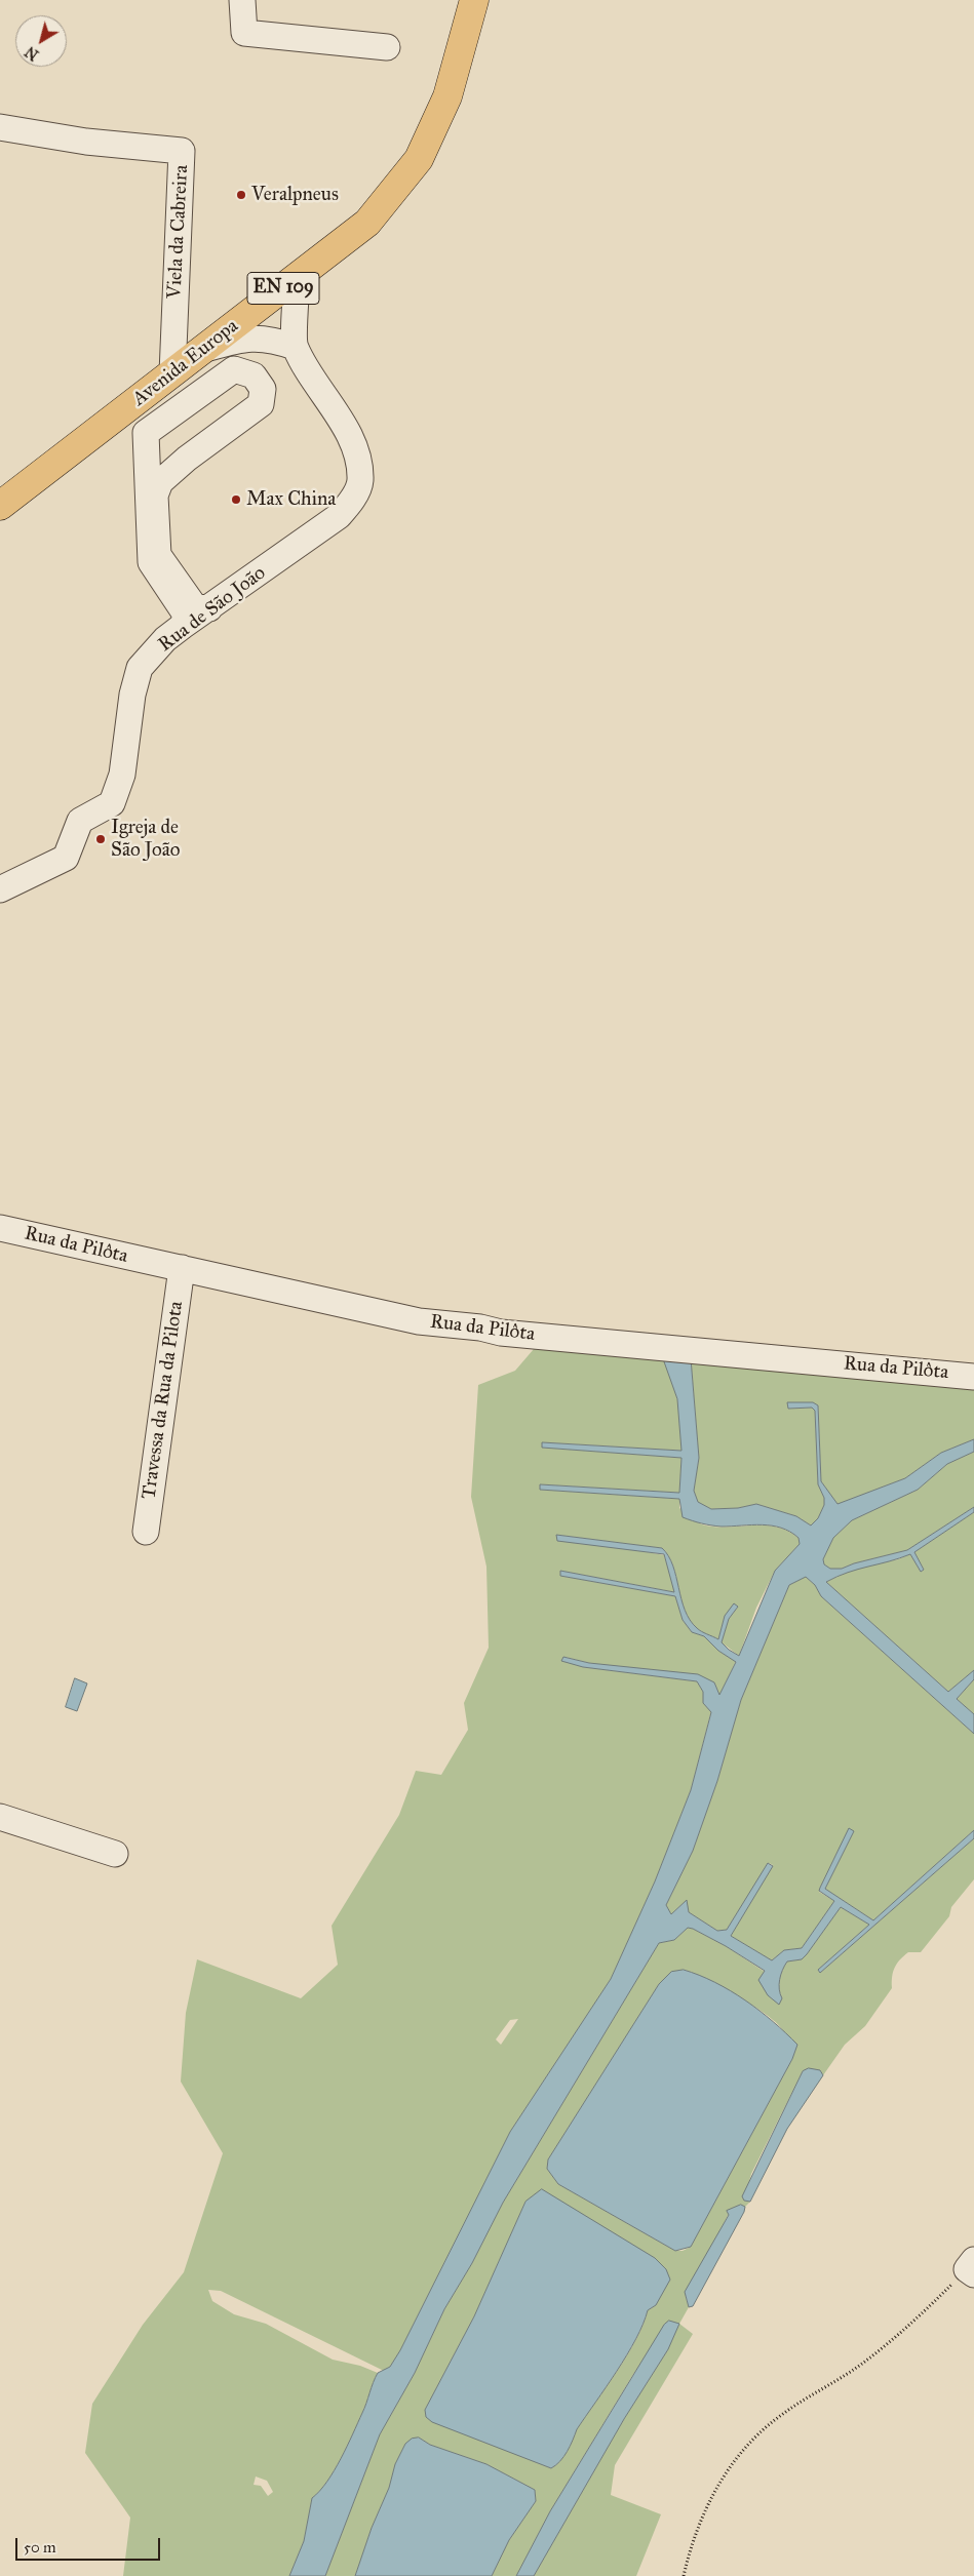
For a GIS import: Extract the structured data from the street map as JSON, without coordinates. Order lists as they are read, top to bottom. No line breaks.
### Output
{"streets":{"main road":["EN 109","Avenida Europa"],"street":["Viela da Cabreira","Rua de São João","Rua da Pilôta","Travessa da Rua da Pilota"]},"crossings":[["Viela da Cabreira","Avenida Europa"],["Rua da Pilôta","Travessa da Rua da Pilota"]],"places":["Veralpneus","Max China","Igreja de São João"],"scale_bar":"50 m","north":"bottom left"}
